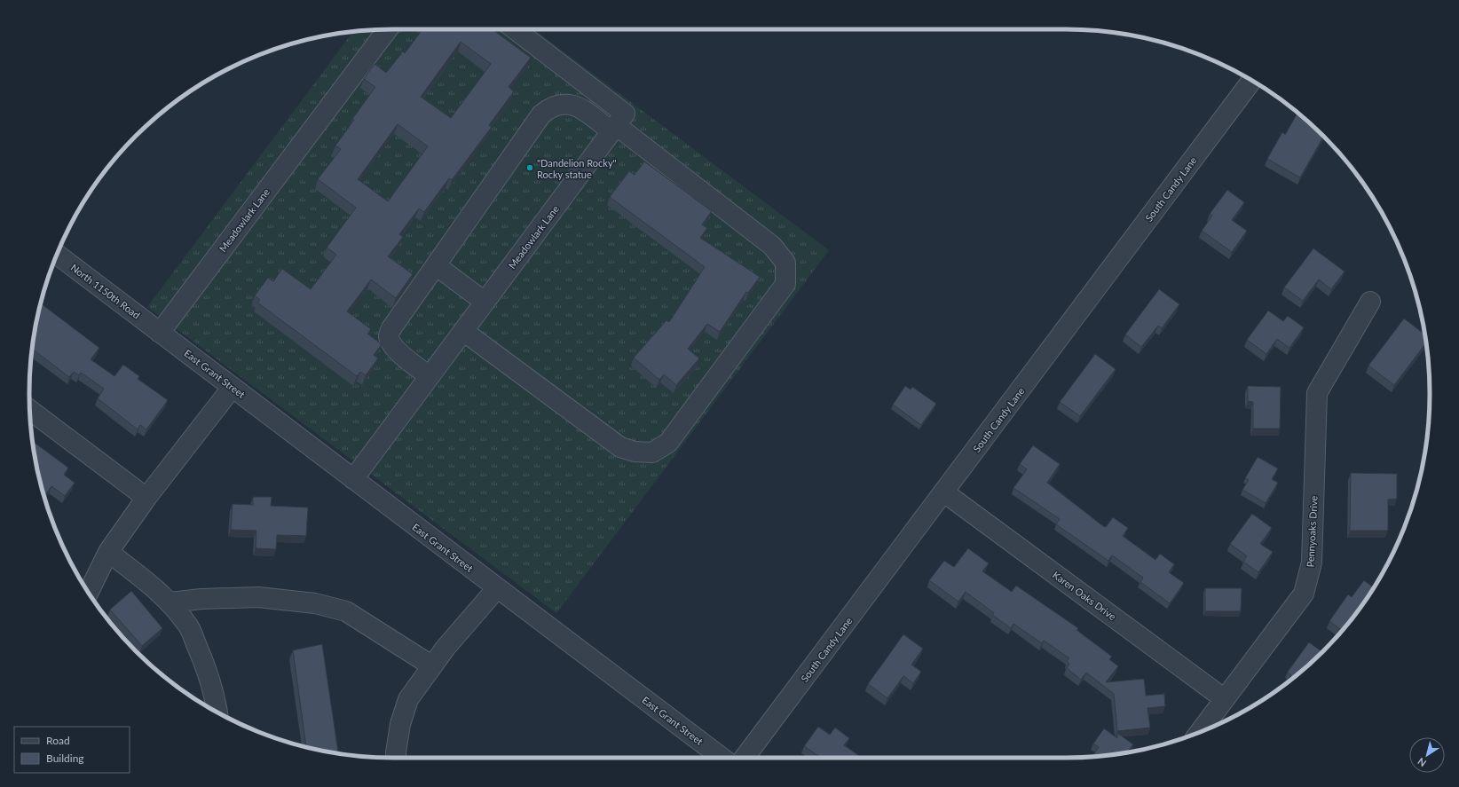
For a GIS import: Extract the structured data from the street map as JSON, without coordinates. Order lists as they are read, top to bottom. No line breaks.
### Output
{"streets":{"street":["South Candy Lane","Meadowlark Lane","North 1150th Road","East Grant Street","Pennyoaks Drive","Karen Oaks Drive"]},"crossings":[["South Candy Lane","Karen Oaks Drive"],["Meadowlark Lane","North 1150th Road"],["Meadowlark Lane","East Grant Street"],["North 1150th Road","East Grant Street"],["Pennyoaks Drive","Karen Oaks Drive"]],"places":["\"Dandelion Rocky\" Rocky statue"],"legend":["Road","Building"],"north":"bottom left"}
